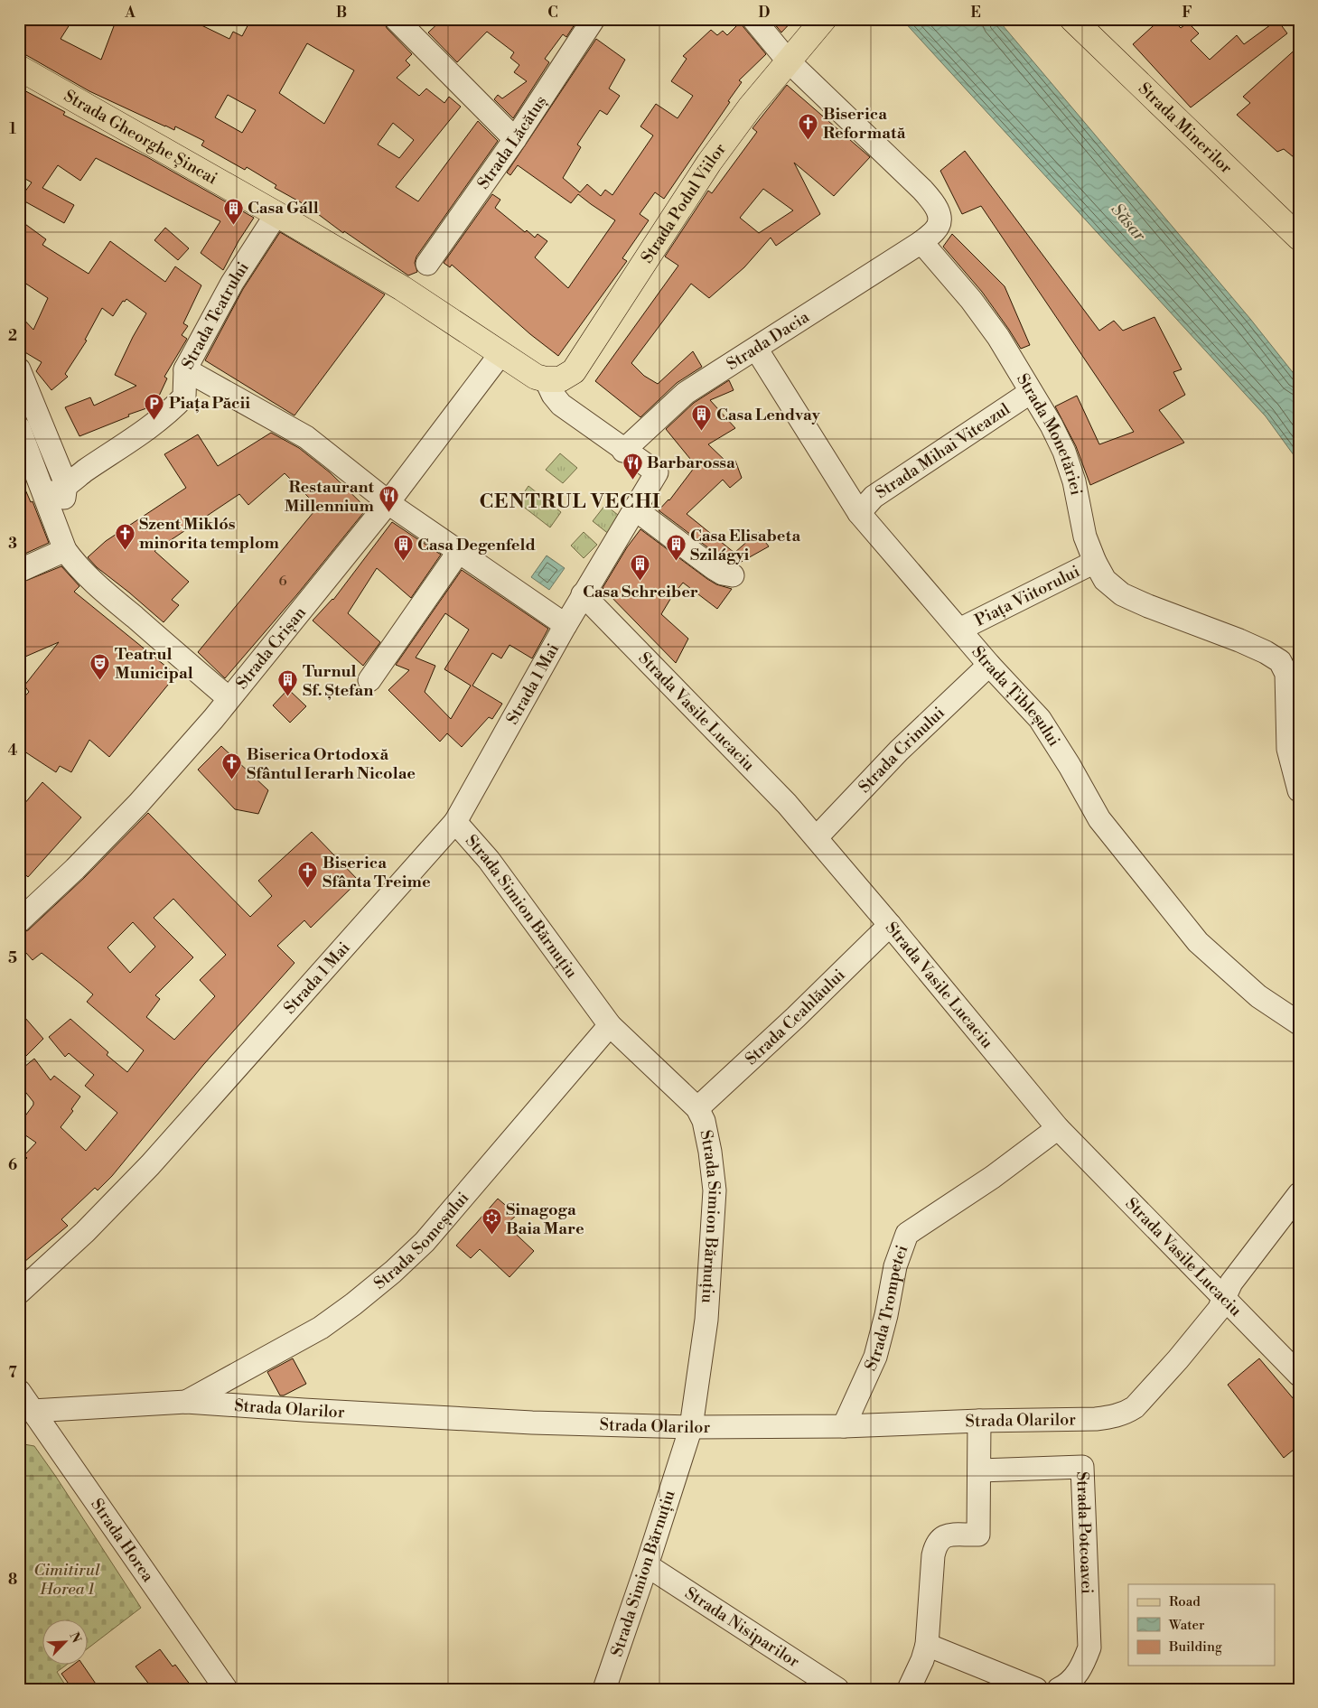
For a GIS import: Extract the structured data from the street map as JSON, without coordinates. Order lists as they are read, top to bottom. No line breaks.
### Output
{"streets":{"main road":["Strada Minerilor","Strada Gheorghe Șincai","Strada Podul Viilor"],"street":["Strada Lăcătuș","Strada Teatrului","Strada Dacia","Strada Monetăriei","Strada Mihai Viteazul","Piața Viitorului","Strada Crișan","Strada 1 Mai","Strada Țibleșului","Strada Vasile Lucaciu","Strada Crinului","Strada Simion Bărnuțiu","Strada Ceahlăului","Strada Someșului","Strada Trompetei","Strada Olarilor","Strada Potcoavei","Strada Horea","Strada Nisiparilor"]},"crossings":[["Strada Gheorghe Șincai","Strada Podul Viilor"],["Strada Gheorghe Șincai","Strada Teatrului"],["Strada Gheorghe Șincai","Strada Crișan"],["Strada Teatrului","Strada Crișan"],["Strada Teatrului","Strada 1 Mai"],["Strada Dacia","Strada Monetăriei"],["Strada Dacia","Strada 1 Mai"],["Strada Dacia","Strada Țibleșului"],["Strada Monetăriei","Strada Mihai Viteazul"],["Strada Monetăriei","Piața Viitorului"],["Strada Mihai Viteazul","Strada Țibleșului"],["Piața Viitorului","Strada Țibleșului"],["Strada 1 Mai","Strada Vasile Lucaciu"],["Strada 1 Mai","Strada Simion Bărnuțiu"],["Strada Țibleșului","Strada Crinului"],["Strada Vasile Lucaciu","Strada Crinului"],["Strada Vasile Lucaciu","Strada Ceahlăului"],["Strada Vasile Lucaciu","Strada Trompetei"],["Strada Vasile Lucaciu","Strada Olarilor"],["Strada Simion Bărnuțiu","Strada Ceahlăului"],["Strada Simion Bărnuțiu","Strada Someșului"],["Strada Simion Bărnuțiu","Strada Olarilor"],["Strada Simion Bărnuțiu","Strada Nisiparilor"],["Strada Someșului","Strada Olarilor"],["Strada Trompetei","Strada Olarilor"],["Strada Olarilor","Strada Horea"]],"districts":["CENTRUL VECHI"],"water":["Săsar"],"parks":["Cimitirul Horea 1"],"places":{"church":["Biserica Reformată","Szent Miklós minorita templom","Biserica Ortodoxă Sfântul Ierarh Nicolae","Biserica Sfânta Treime"],"building":["Casa Gáll","Casa Lendvay","Casa Degenfeld","Casa Elisabeta Szilágyi","Casa Schreiber","Turnul Sf. Ștefan"],"parking":["Piața Păcii"],"restaurant":["Barbarossa","Restaurant Millennium"],"theatre":["Teatrul Municipal"],"synagogue":["Sinagoga Baia Mare"]},"house_numbers":["6"],"legend":["Road","Water","Building"],"north":"top right","grid":{"columns":["A","B","C","D","E","F"],"rows":["1","2","3","4","5","6","7","8"]}}
